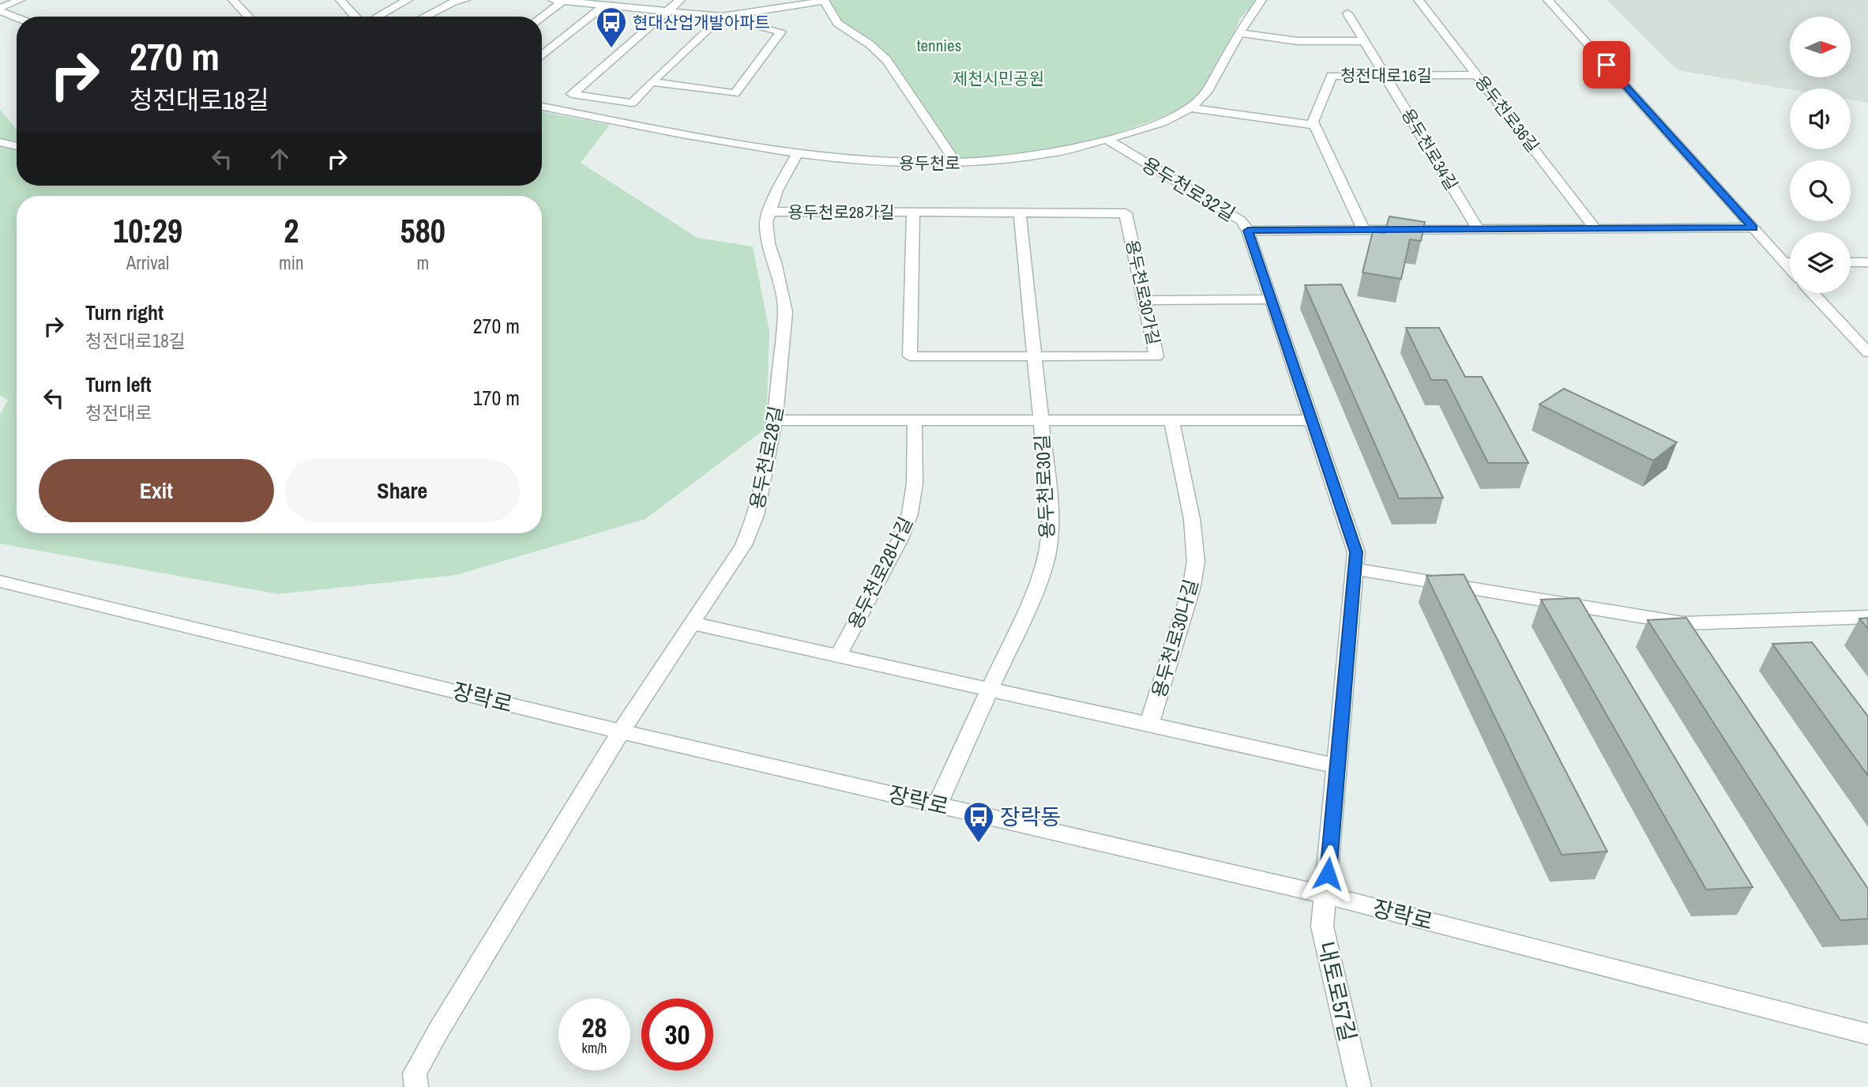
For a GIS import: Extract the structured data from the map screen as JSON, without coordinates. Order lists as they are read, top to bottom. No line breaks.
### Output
{"streets":{"street":["청전대로16길","용두천로36길","용두천로34길","용두천로","용두천로32길","용두천로28가길","용두천로30가길","용두천로28길","용두천로30길","용두천로28나길","용두천로30나길","장락로","내토로57길"]},"crossings":[["청전대로16길","용두천로36길"],["청전대로16길","용두천로34길"],["용두천로","용두천로32길"],["용두천로","용두천로28길"],["용두천로32길","장락로"],["용두천로32길","내토로57길"],["용두천로28가길","용두천로30가길"],["용두천로28가길","용두천로28길"],["용두천로28가길","용두천로30길"],["용두천로30가길","용두천로30길"],["용두천로28길","장락로"],["용두천로30길","장락로"],["장락로","내토로57길"]],"parks":["tennies","제천시민공원"],"places":{"bus stop":["현대산업개발아파트","장락동"]},"north":"right","page":{"turn":["270 m","청전대로18길"],"eta":["10:29","Arrival","2","min","580","m"],"list":[{"name":"Turn right","note":"청전대로18길","value":"270 m"},{"name":"Turn left","note":"청전대로","value":"170 m"}],"buttons":["Exit","Share"],"speed":"28 km/h","limit":"30"}}
